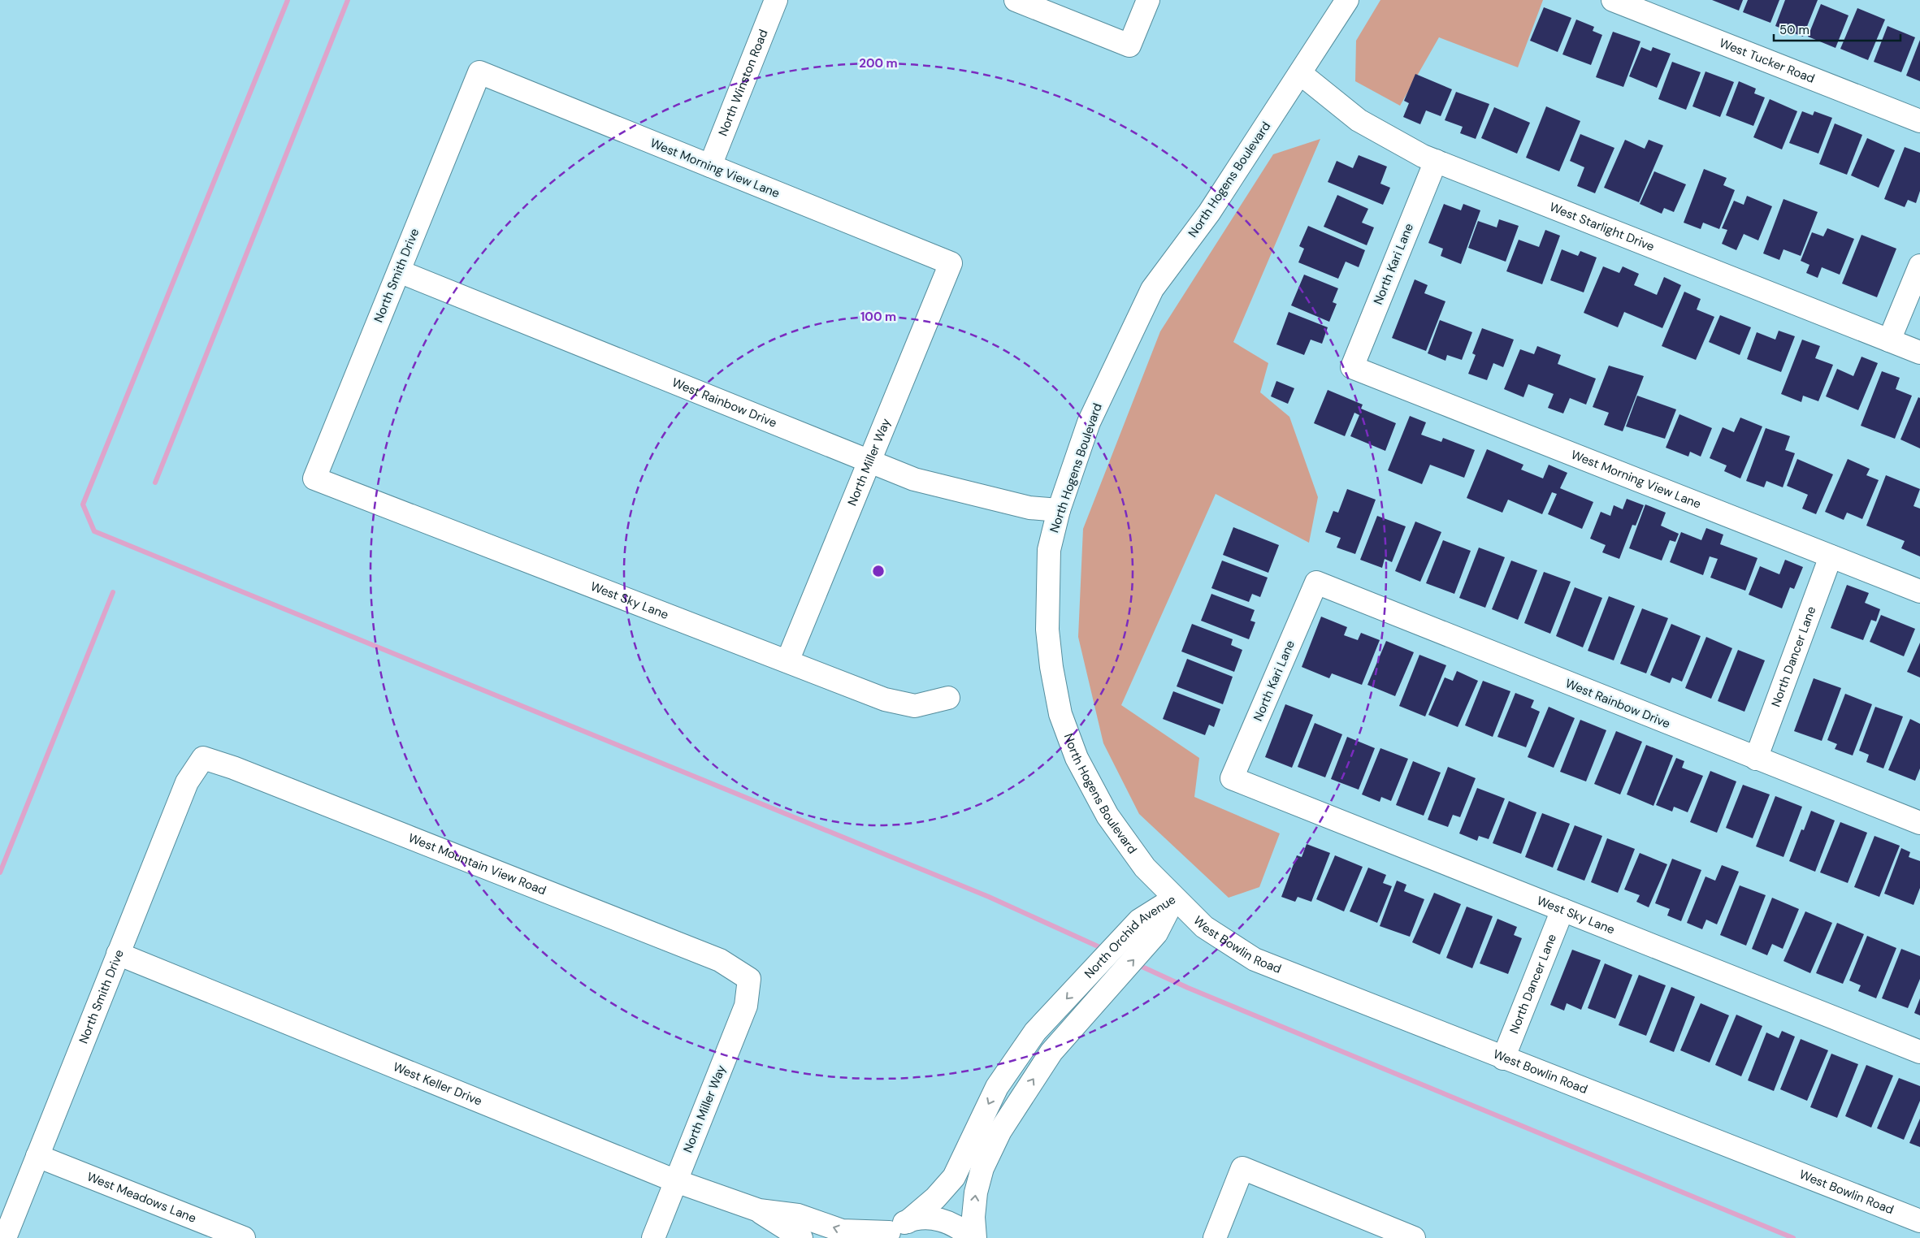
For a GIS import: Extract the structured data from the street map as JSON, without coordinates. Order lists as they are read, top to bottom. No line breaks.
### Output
{"streets":{"street":["West Tucker Road","North Winston Road","West Morning View Lane","North Hogens Boulevard","West Starlight Drive","North Kari Lane","North Smith Drive","West Rainbow Drive","North Miller Way","West Sky Lane","North Dancer Lane","West Mountain View Road","North Orchid Avenue","West Bowlin Road","West Keller Drive","West Meadows Lane"]},"crossings":[["North Winston Road","West Morning View Lane"],["West Morning View Lane","North Kari Lane"],["West Morning View Lane","North Smith Drive"],["West Morning View Lane","North Miller Way"],["West Morning View Lane","North Dancer Lane"],["North Hogens Boulevard","West Starlight Drive"],["North Hogens Boulevard","West Rainbow Drive"],["North Hogens Boulevard","North Orchid Avenue"],["North Hogens Boulevard","West Bowlin Road"],["West Starlight Drive","North Kari Lane"],["North Kari Lane","West Rainbow Drive"],["North Kari Lane","West Sky Lane"],["North Smith Drive","West Rainbow Drive"],["North Smith Drive","West Sky Lane"],["North Smith Drive","West Mountain View Road"],["North Smith Drive","West Keller Drive"],["North Smith Drive","West Meadows Lane"],["West Rainbow Drive","North Miller Way"],["West Rainbow Drive","North Dancer Lane"],["North Miller Way","West Sky Lane"],["North Miller Way","West Mountain View Road"],["North Miller Way","West Keller Drive"],["West Sky Lane","North Dancer Lane"],["North Dancer Lane","West Bowlin Road"],["North Orchid Avenue","West Bowlin Road"],["North Orchid Avenue","West Keller Drive"]],"scale_bar":"50 m","rings":["200 m","100 m"]}
